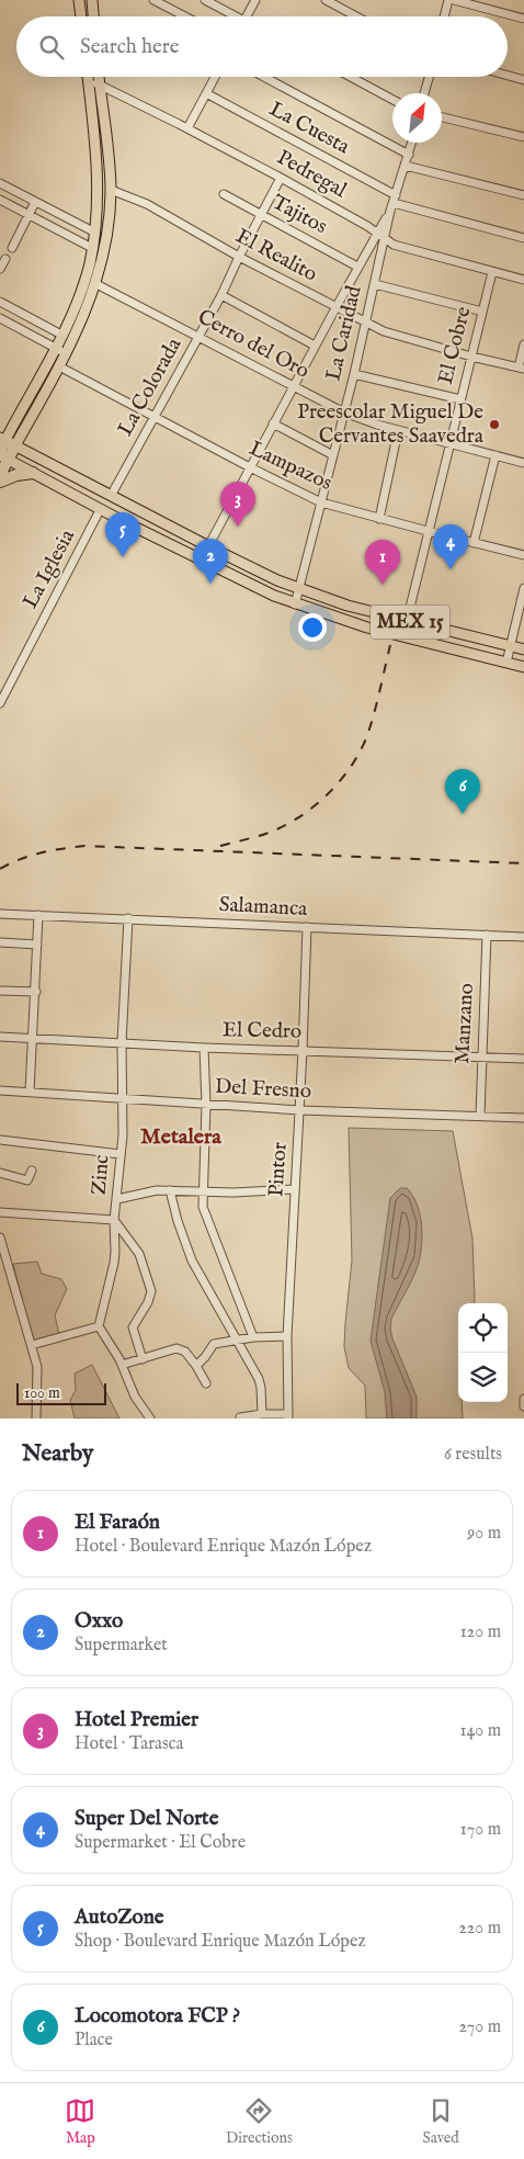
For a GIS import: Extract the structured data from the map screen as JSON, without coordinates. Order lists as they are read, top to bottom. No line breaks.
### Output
{"streets":{"main road":["MEX 15"],"street":["La Cuesta","Pedregal","Tajitos","El Realito","La Caridad","Cerro del Oro","El Cobre","La Colorada","Lampazos","La Iglesia","Salamanca","Manzano","El Cedro","Del Fresno","Pintor","Zinc"]},"crossings":[["La Cuesta","La Caridad"],["Pedregal","La Caridad"],["Pedregal","El Cobre"],["Pedregal","La Colorada"],["Tajitos","La Colorada"],["El Realito","La Caridad"],["El Realito","El Cobre"],["El Realito","La Colorada"],["La Caridad","Cerro del Oro"],["La Caridad","Lampazos"],["La Caridad","MEX 15"],["Cerro del Oro","El Cobre"],["Cerro del Oro","La Colorada"],["El Cobre","Lampazos"],["El Cobre","MEX 15"],["La Colorada","Lampazos"],["La Colorada","MEX 15"],["La Iglesia","MEX 15"],["Salamanca","Manzano"],["Salamanca","Pintor"],["Salamanca","Zinc"],["Manzano","El Cedro"],["Manzano","Del Fresno"],["El Cedro","Pintor"],["El Cedro","Zinc"],["Del Fresno","Pintor"],["Del Fresno","Zinc"]],"districts":["Metalera"],"places":["Preescolar Miguel De Cervantes Saavedra"],"scale_bar":"100 m","north":"top right","page":{"search":"Search here","pins":["3","5","4","2","1","6"],"scale":"100 m","heading":["Nearby","6 results"],"list":[{"mark":"1","name":"El Faraón","note":"Hotel · Boulevard Enrique Mazón López","value":"90 m"},{"mark":"2","name":"Oxxo","note":"Supermarket","value":"120 m"},{"mark":"3","name":"Hotel Premier","note":"Hotel · Tarasca","value":"140 m"},{"mark":"4","name":"Super Del Norte","note":"Supermarket · El Cobre","value":"170 m"},{"mark":"5","name":"AutoZone","note":"Shop · Boulevard Enrique Mazón López","value":"220 m"},{"mark":"6","name":"Locomotora FCP ?","note":"Place","value":"270 m"}],"nav":["Map","Directions","Saved"]}}
